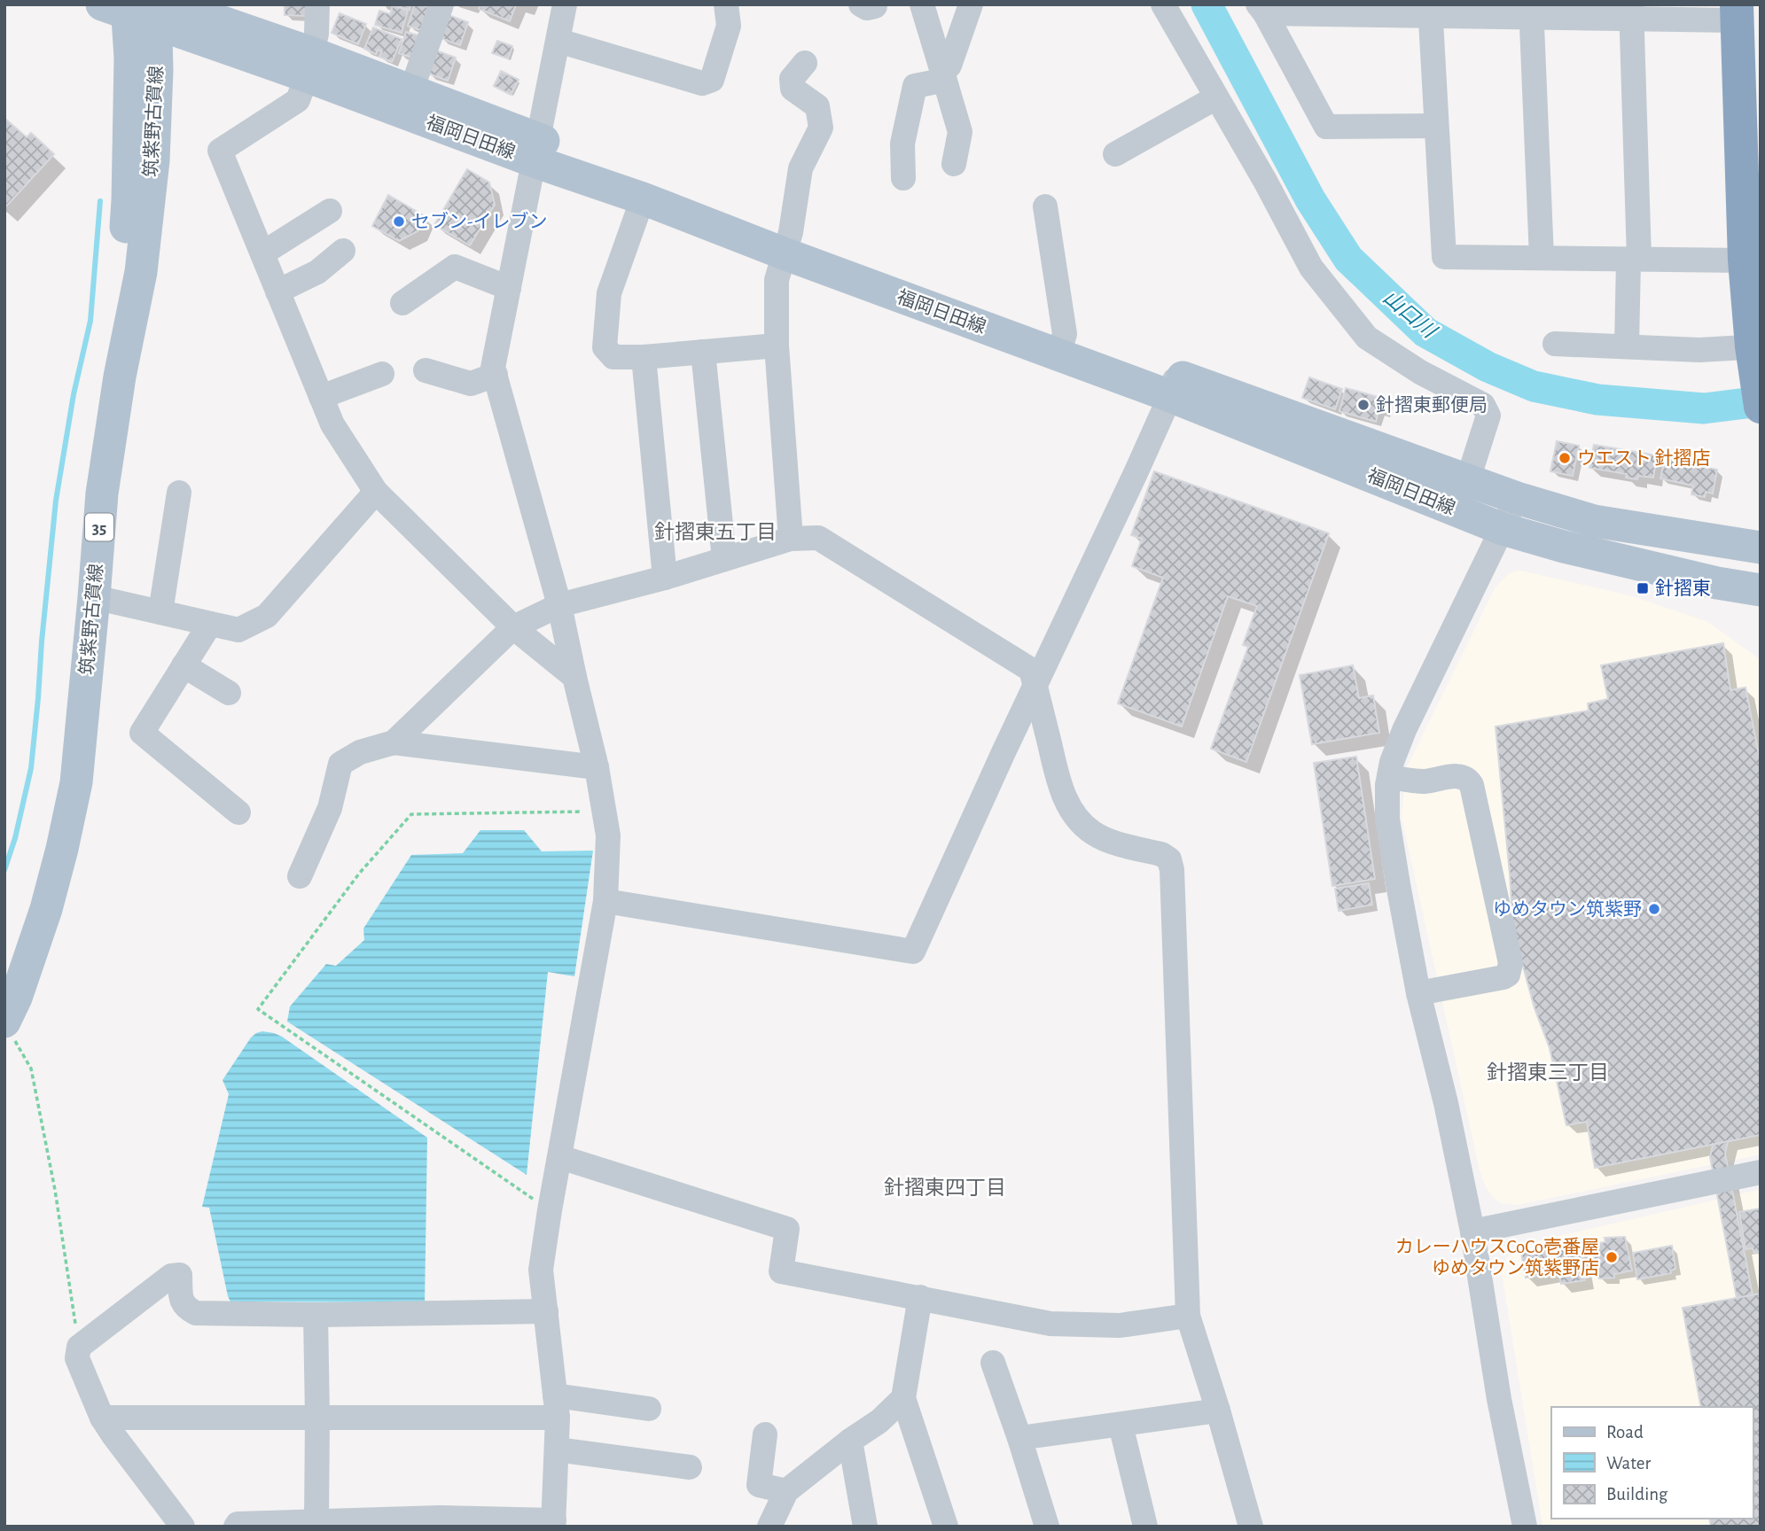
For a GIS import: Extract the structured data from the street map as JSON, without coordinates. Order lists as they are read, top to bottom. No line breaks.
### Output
{"streets":{"main road":["筑紫野古賀線","福岡日田線","35"]},"crossings":[["筑紫野古賀線","福岡日田線"]],"districts":["針摺東五丁目","針摺東三丁目","針摺東四丁目"],"water":["山口川"],"places":{"other":["セブン-イレブン","針摺東郵便局","ウエスト 針摺店","ゆめタウン筑紫野","カレーハウスCoCo壱番屋 ゆめタウン筑紫野店"],"transit":["針摺東"]},"legend":["Road","Water","Building"]}
